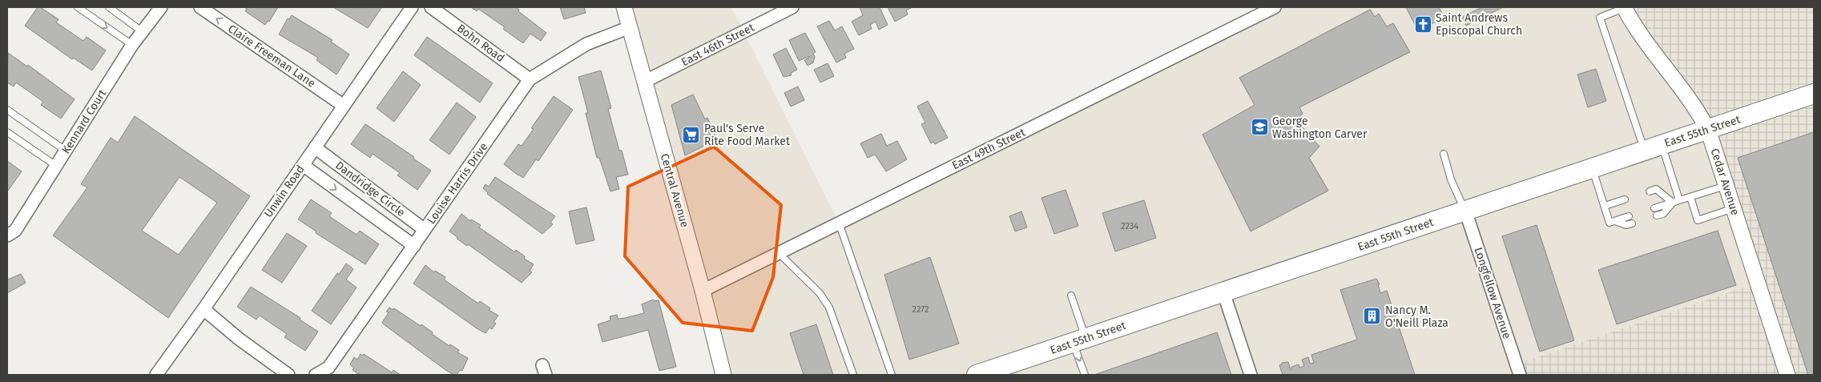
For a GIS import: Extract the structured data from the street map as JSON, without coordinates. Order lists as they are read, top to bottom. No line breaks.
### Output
{"streets":{"main road":["East 55th Street"],"street":["Bohn Road","East 46th Street","Claire Freeman Lane","Kennard Court","East 49th Street","Cedar Avenue","Louise Harris Drive","Dandridge Circle","Central Avenue","Unwin Road","Longfellow Avenue"]},"crossings":[["Bohn Road","Louise Harris Drive"],["East 46th Street","Central Avenue"],["Claire Freeman Lane","Unwin Road"],["East 55th Street","Cedar Avenue"],["East 55th Street","Longfellow Avenue"],["East 49th Street","Central Avenue"],["Louise Harris Drive","Dandridge Circle"],["Louise Harris Drive","Central Avenue"],["Dandridge Circle","Unwin Road"]],"one_way":["Claire Freeman Lane"],"places":{"church":["Saint Andrews Episcopal Church"],"school or university":["George Washington Carver"],"supermarket":["Paul's Serve Rite Food Market"],"building":["Nancy M. O'Neill Plaza"]},"house_numbers":["2234","2272"]}
